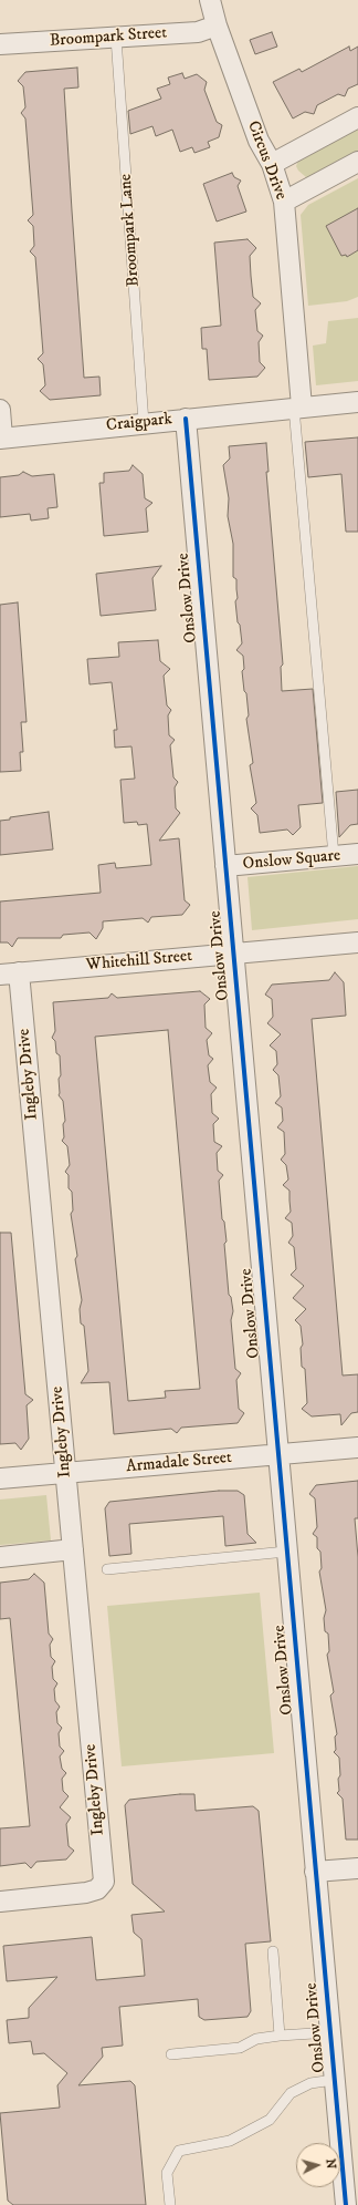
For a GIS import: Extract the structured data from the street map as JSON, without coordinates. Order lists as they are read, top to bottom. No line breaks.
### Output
{"streets":{"street":["Broompark Street","Circus Drive","Craigpark","Onslow Drive","Onslow Square","Whitehill Street","Ingleby Drive","Armadale Street"],"lane":["Broompark Lane"]},"crossings":[["Broompark Street","Circus Drive"],["Broompark Street","Broompark Lane"],["Circus Drive","Craigpark"],["Broompark Lane","Craigpark"],["Craigpark","Onslow Drive"],["Onslow Drive","Onslow Square"],["Onslow Drive","Whitehill Street"],["Onslow Drive","Armadale Street"],["Whitehill Street","Ingleby Drive"],["Ingleby Drive","Armadale Street"]],"north":"right"}
